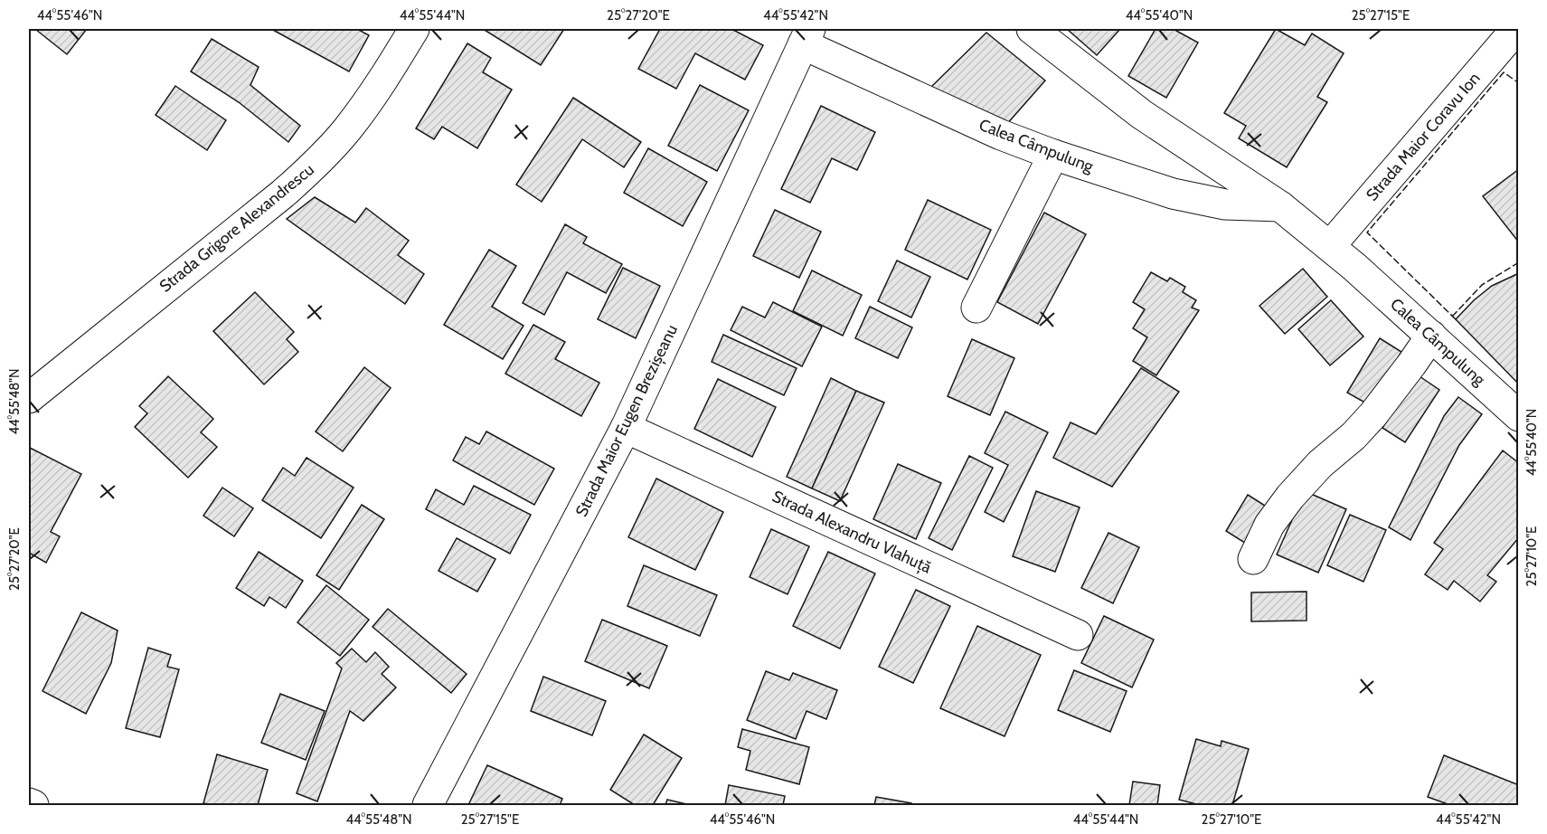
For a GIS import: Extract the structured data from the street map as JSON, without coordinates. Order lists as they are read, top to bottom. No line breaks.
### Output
{"streets":{"street":["Strada Maior Coravu Ion","Calea Câmpulung","Strada Grigore Alexandrescu","Strada Maior Eugen Brezișeanu","Strada Alexandru Vlahuță"]},"crossings":[["Strada Maior Coravu Ion","Calea Câmpulung"],["Calea Câmpulung","Strada Maior Eugen Brezișeanu"],["Strada Maior Eugen Brezișeanu","Strada Alexandru Vlahuță"]],"coordinates":["44°55'46\"N","44°55'44\"N","25°27'20\"E","44°55'42\"N","44°55'40\"N","25°27'15\"E","44°55'48\"N","25°27'10\"E"]}
